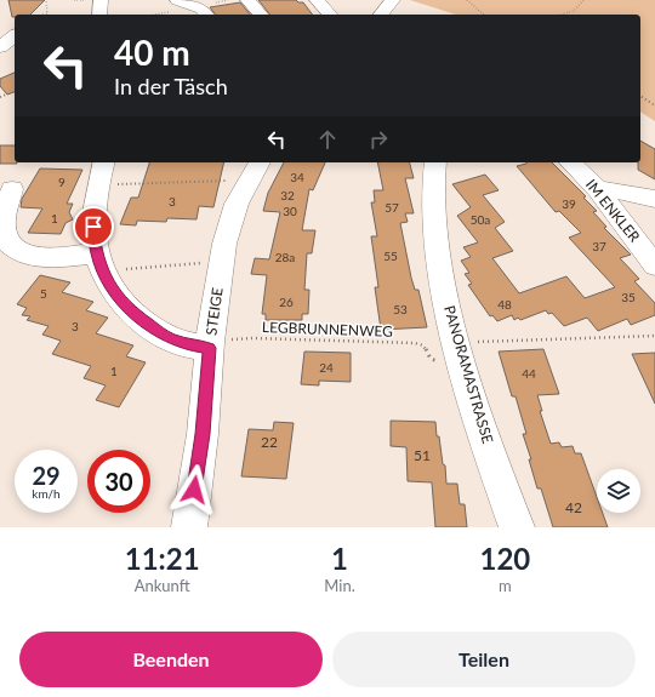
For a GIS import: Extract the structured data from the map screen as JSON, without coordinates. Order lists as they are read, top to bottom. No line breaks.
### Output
{"streets":{"street":["IM ENKLER","STEIGE","PANORAMASTRASSE"],"path":["LEGBRUNNENWEG"]},"crossings":[["STEIGE","LEGBRUNNENWEG"],["LEGBRUNNENWEG","PANORAMASTRASSE"]],"house_numbers":["34","9","32","3","39","57","30","1","50a","37","55","28a","5","35","26","48","53","3","24","1","44","22","51","42"],"page":{"turn":["40 m","In der Täsch"],"speed":"29 km/h","limit":"30","eta":["11:21","Ankunft","1","Min.","120","m"],"buttons":["Beenden","Teilen"]}}
